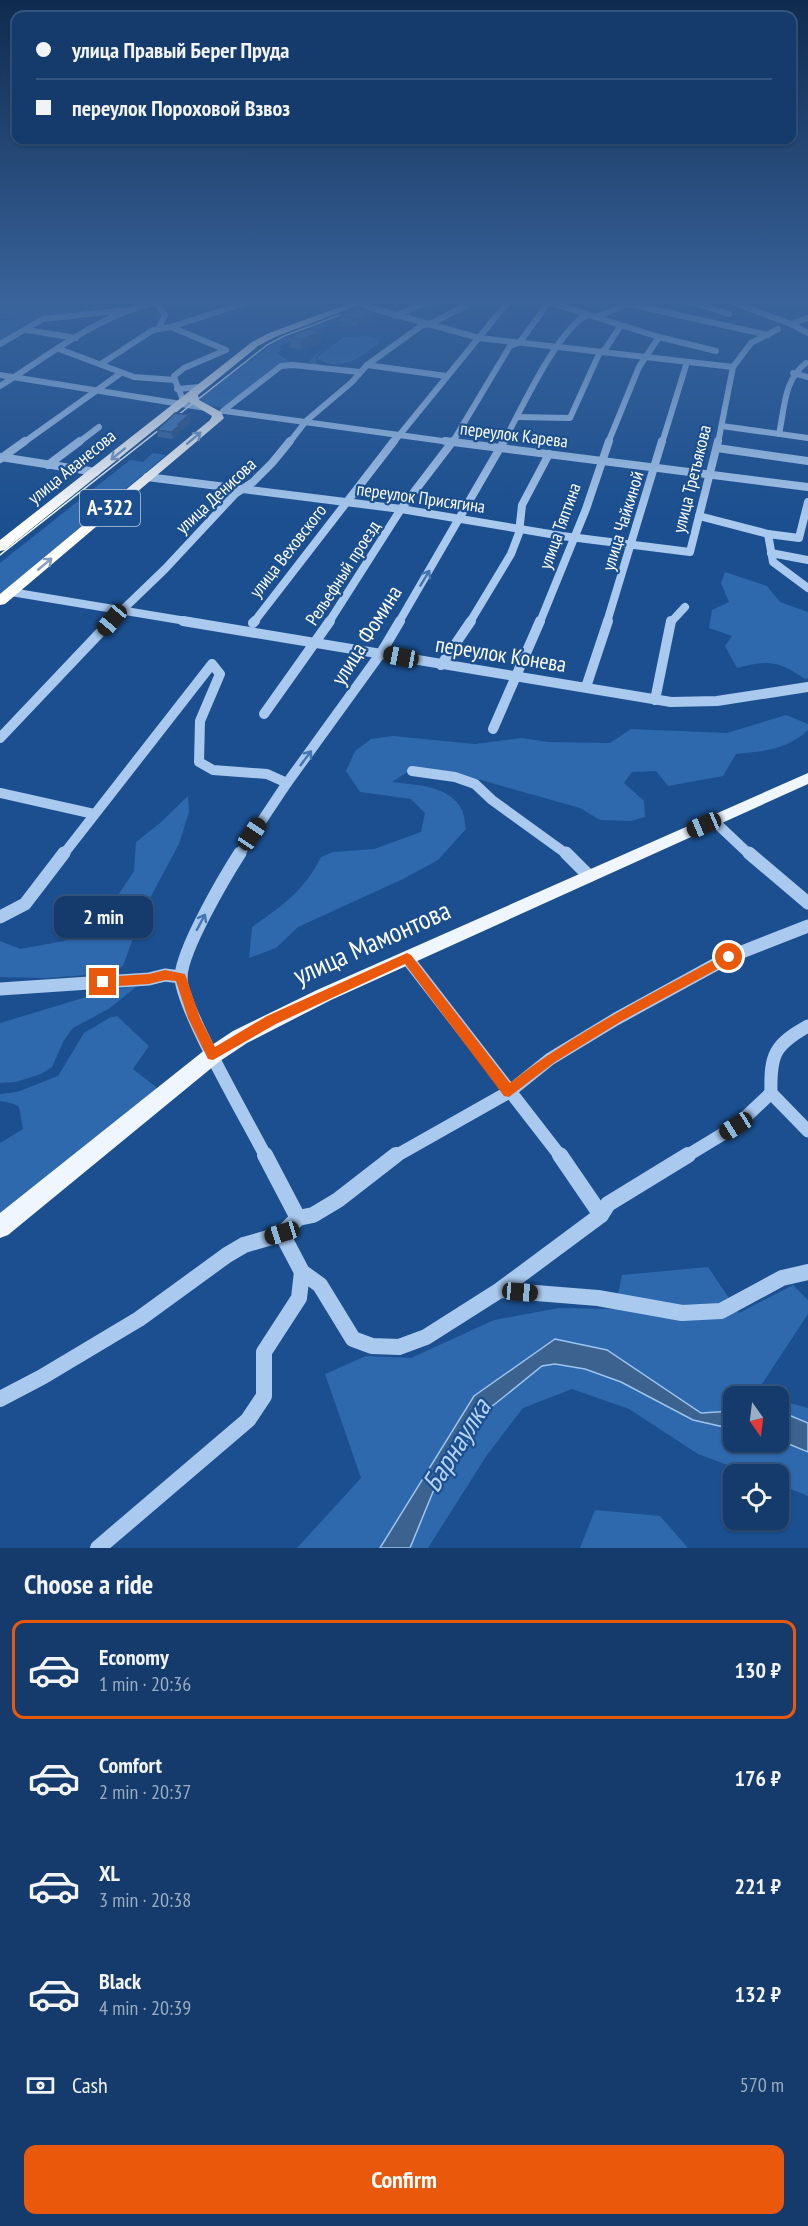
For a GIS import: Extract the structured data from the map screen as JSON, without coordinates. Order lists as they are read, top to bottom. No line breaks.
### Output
{"streets":{"highway":["улица Аванесова","А-322"],"main road":["улица Мамонтова"],"street":["переулок Карева","улица Третьякова","улица Денисова","переулок Присягина","улица Чайкиной","улица Тяптина","улица Веховского","Рельефный проезд","улица Фомина","переулок Конева"]},"crossings":[["переулок Карева","улица Аванесова"],["переулок Карева","улица Третьякова"],["переулок Карева","улица Денисова"],["переулок Карева","А-322"],["переулок Карева","улица Чайкиной"],["переулок Карева","улица Тяптина"],["переулок Карева","улица Веховского"],["переулок Карева","Рельефный проезд"],["переулок Карева","улица Фомина"],["улица Третьякова","переулок Присягина"],["улица Денисова","переулок Присягина"],["улица Денисова","переулок Конева"],["переулок Присягина","А-322"],["переулок Присягина","улица Чайкиной"],["переулок Присягина","улица Тяптина"],["переулок Присягина","улица Веховского"],["переулок Присягина","Рельефный проезд"],["переулок Присягина","улица Фомина"],["А-322","переулок Конева"],["улица Чайкиной","переулок Конева"],["улица Тяптина","переулок Конева"],["Рельефный проезд","переулок Конева"],["улица Фомина","переулок Конева"]],"one_way":["улица Фомина"],"water":["Барнаулка"],"north":"bottom","page":{"banner":["улица Правый Берег Пруда","переулок Пороховой Взвоз"],"bubble":"2 min","heading":"Choose a ride","list":[{"name":"Economy","note":"1 min · 20:36","value":"130 ₽"},{"name":"Comfort","note":"2 min · 20:37","value":"176 ₽"},{"name":"XL","note":"3 min · 20:38","value":"221 ₽"},{"name":"Black","note":"4 min · 20:39","value":"132 ₽"}],"pay":["Cash","570 m"],"buttons":"Confirm"}}
